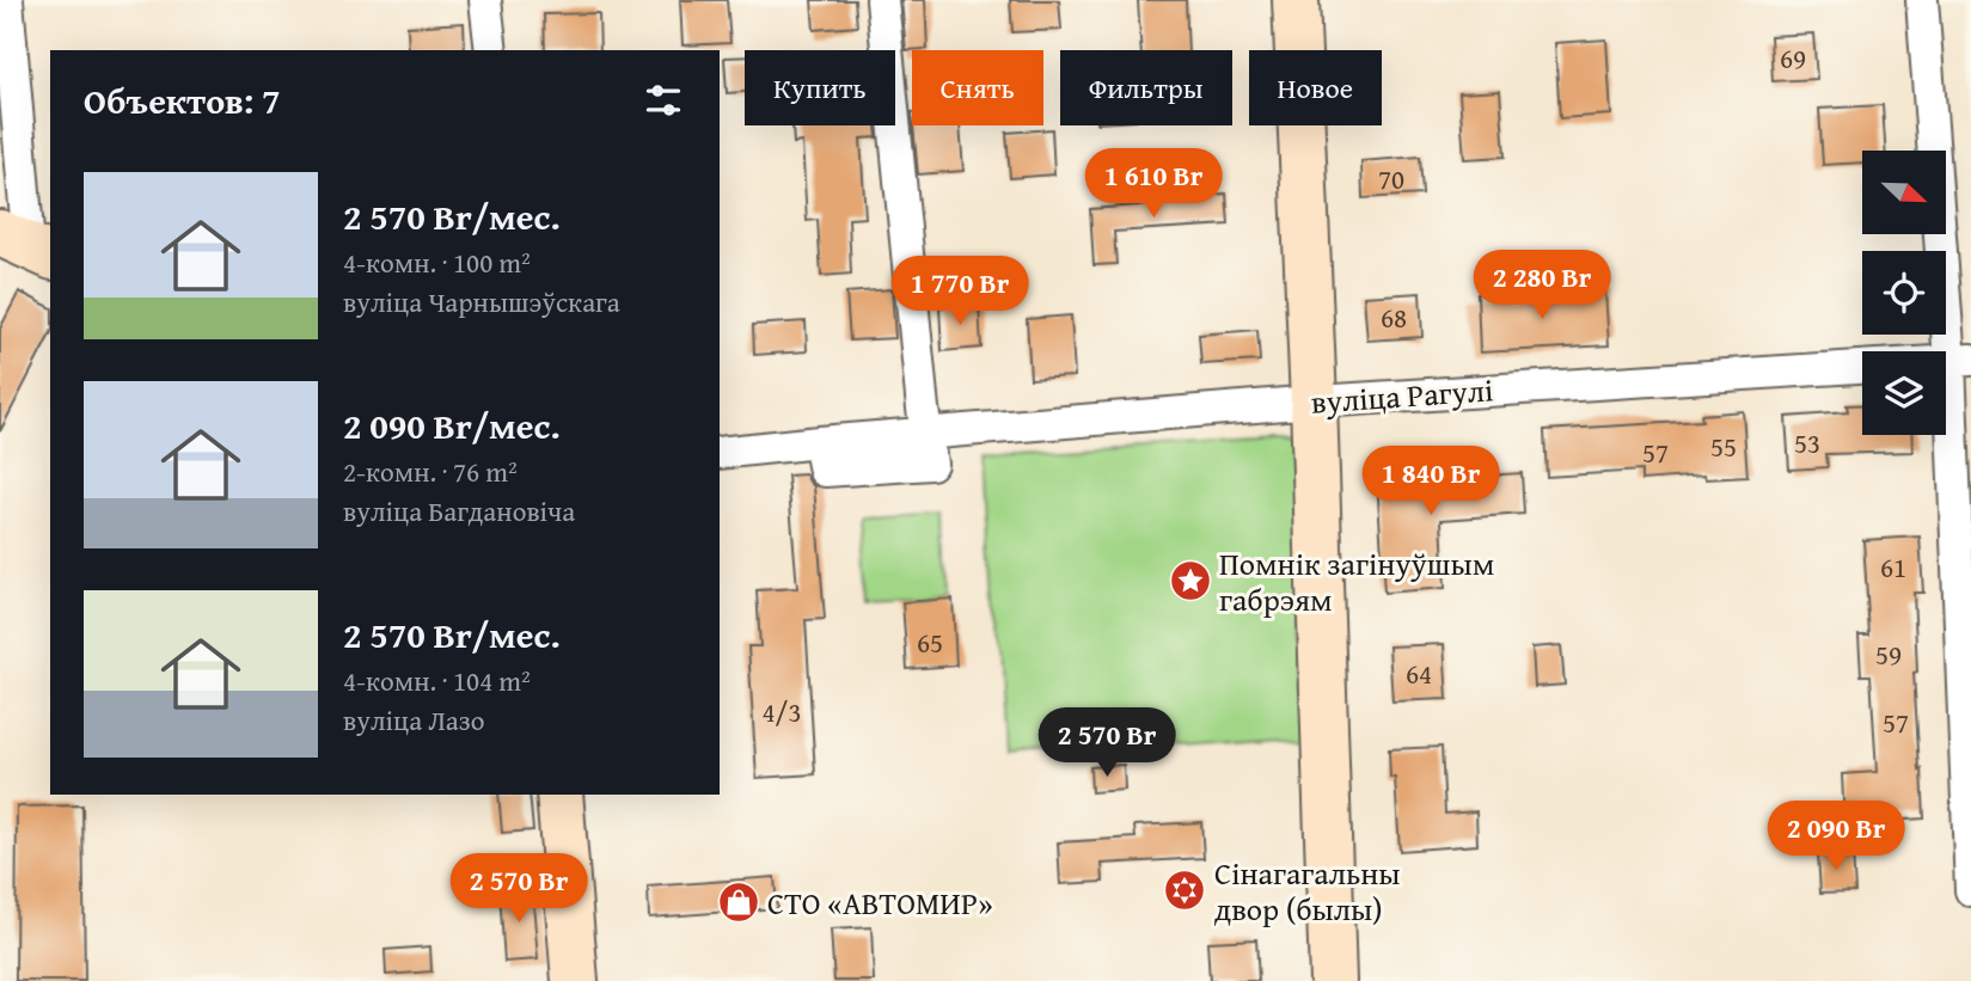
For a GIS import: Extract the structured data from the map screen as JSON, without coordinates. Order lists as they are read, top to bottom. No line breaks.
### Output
{"streets":{"street":["вуліца Рагулі"]},"places":{"place":["Помнік загінуўшым габрэям"],"synagogue":["Сінагагальны двор (былы)"],"shop":["СТО «АВТОМИР»"]},"house_numbers":["69","70","68","53","55","57","61","65","59","64","4/3","57"],"north":"bottom right","page":{"chip":["Купить","Снять","Фильтры","Новое"],"heading":"Объектов: 7","price":["1 610 Br","2 280 Br","1 770 Br","1 840 Br","2 570 Br","2 090 Br","2 570 Br"],"list":[{"name":"2 570 Br/мес.","note":"4-комн. · 100 m² · вуліца Чарнышэўскага"},{"name":"2 090 Br/мес.","note":"2-комн. · 76 m² · вуліца Багдановіча"},{"name":"2 570 Br/мес.","note":"4-комн. · 104 m² · вуліца Лазо"}]}}
